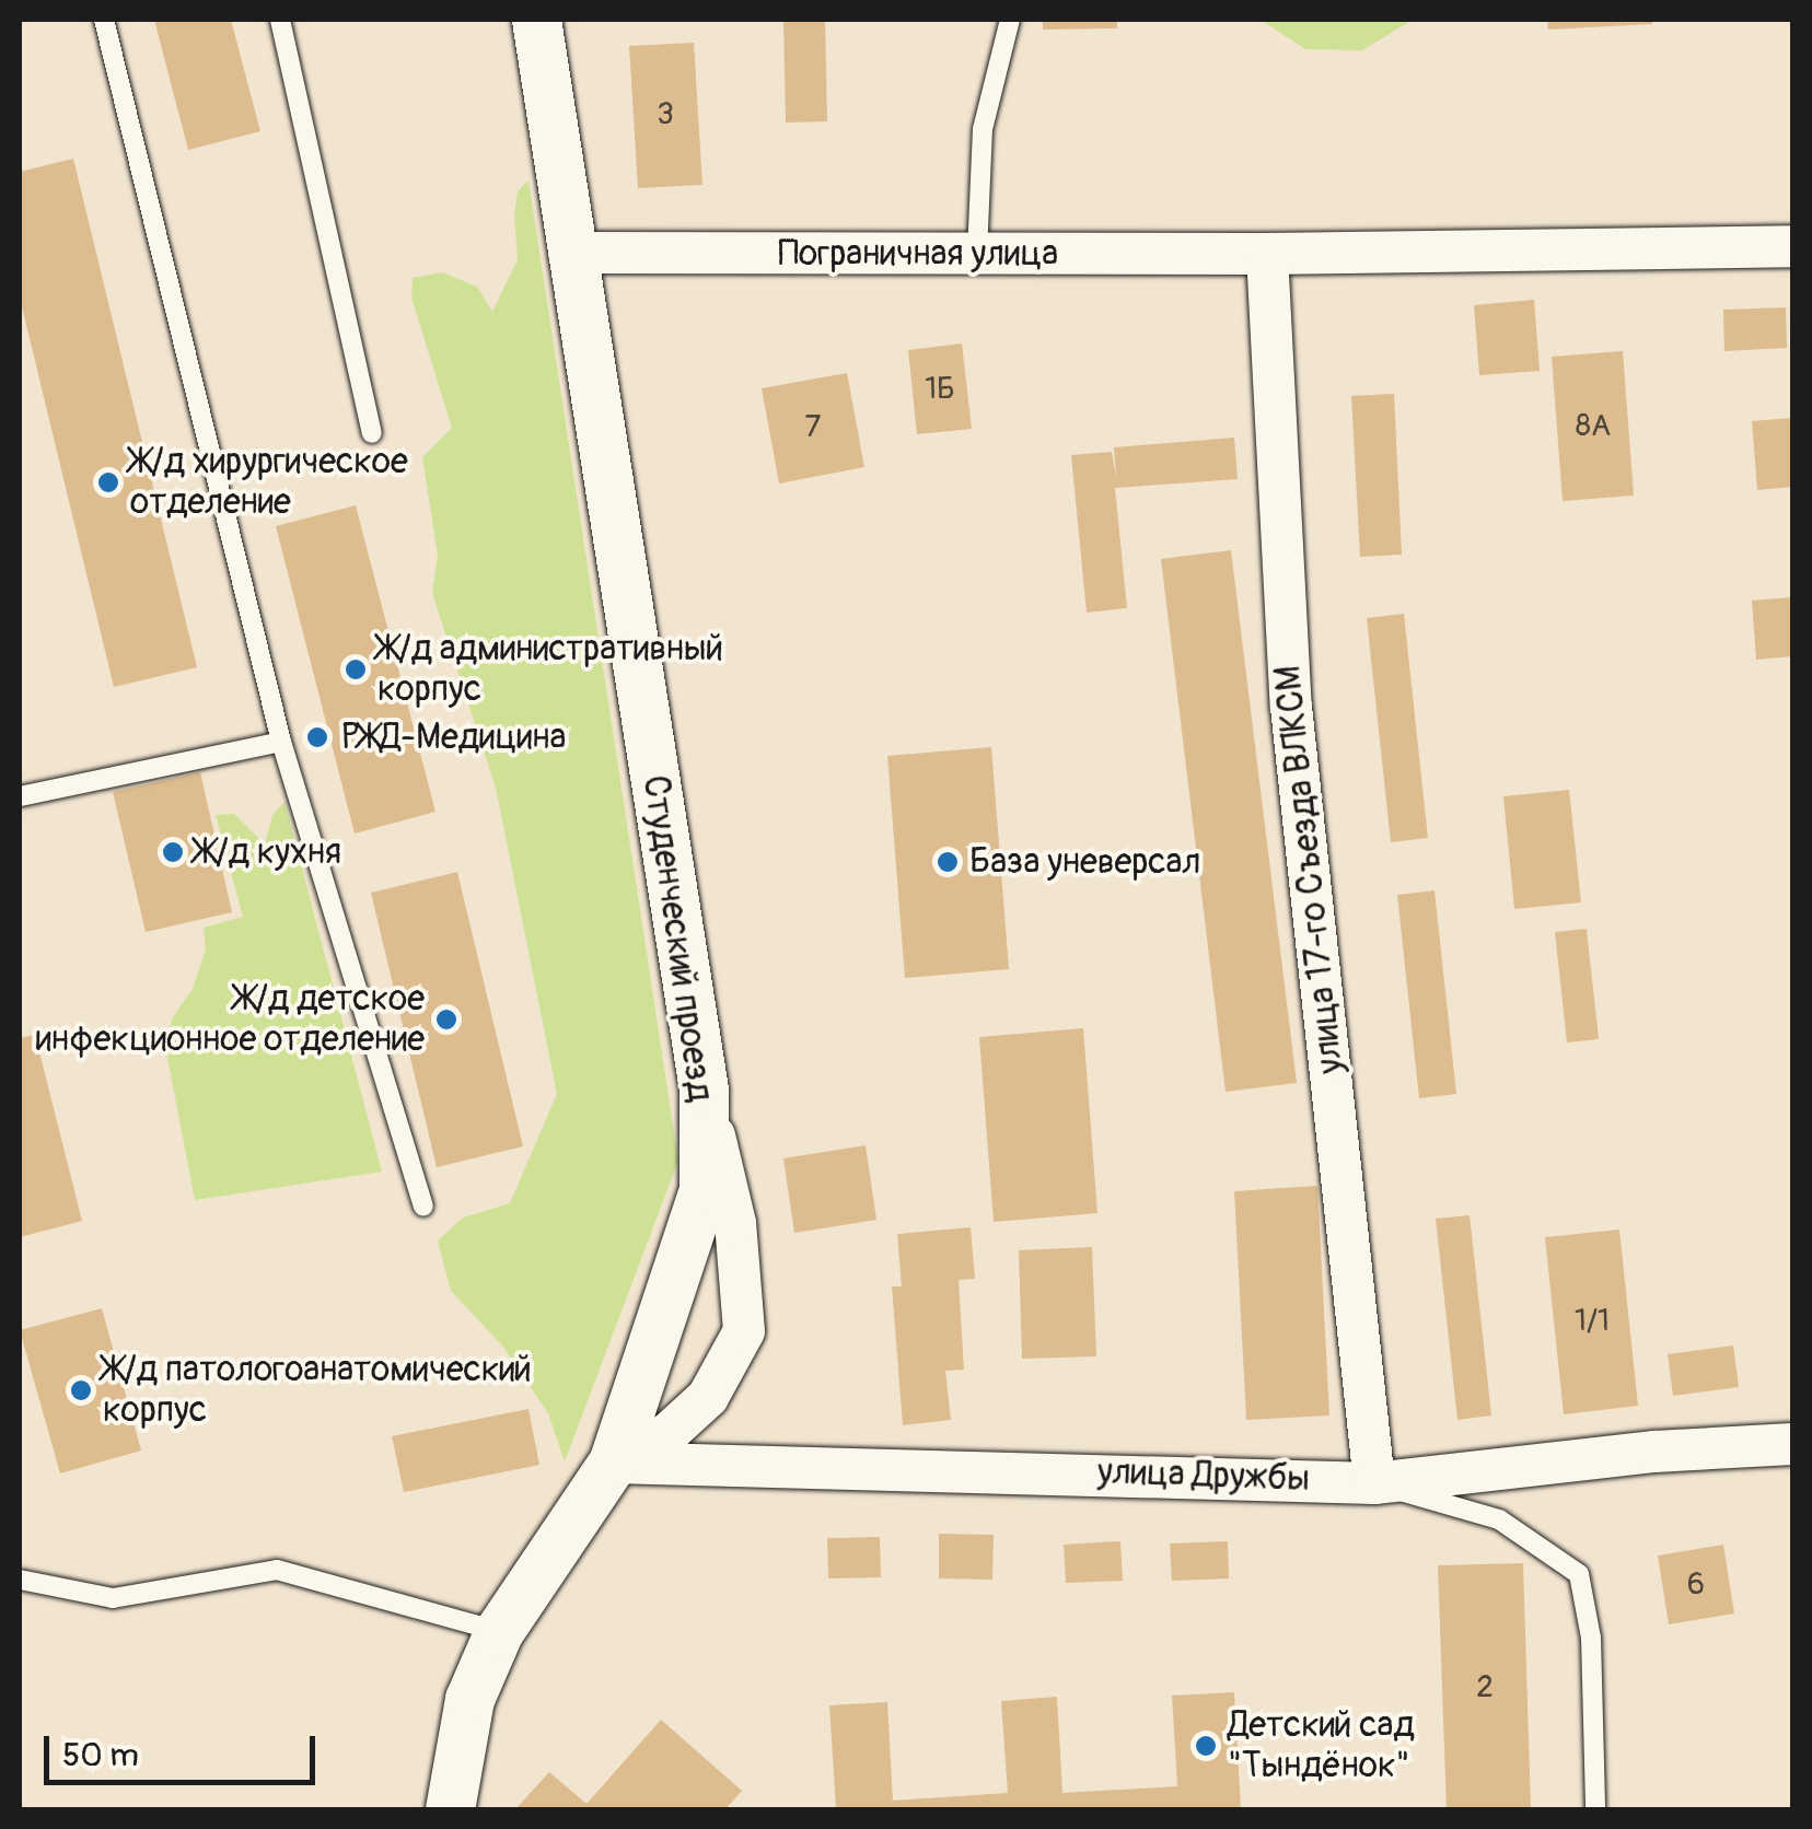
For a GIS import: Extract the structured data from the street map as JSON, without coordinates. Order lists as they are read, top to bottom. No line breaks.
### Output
{"streets":{"street":["Пограничная улица","улица 17-го Съезда ВЛКСМ","Студенческий проезд","улица Дружбы"]},"crossings":[["Пограничная улица","улица 17-го Съезда ВЛКСМ"],["Пограничная улица","Студенческий проезд"],["улица 17-го Съезда ВЛКСМ","улица Дружбы"],["Студенческий проезд","улица Дружбы"]],"places":["Ж/д хирургическое отделение","Ж/д административный корпус","РЖД-Медицина","Ж/д кухня","База уневерсал","Ж/д детское инфекционное отделение","Ж/д патологоанатомический корпус","Детский сад \"Тындёнок\""],"house_numbers":["3","1Б","8А","7","1/1","6","2"],"scale_bar":"50 m"}
